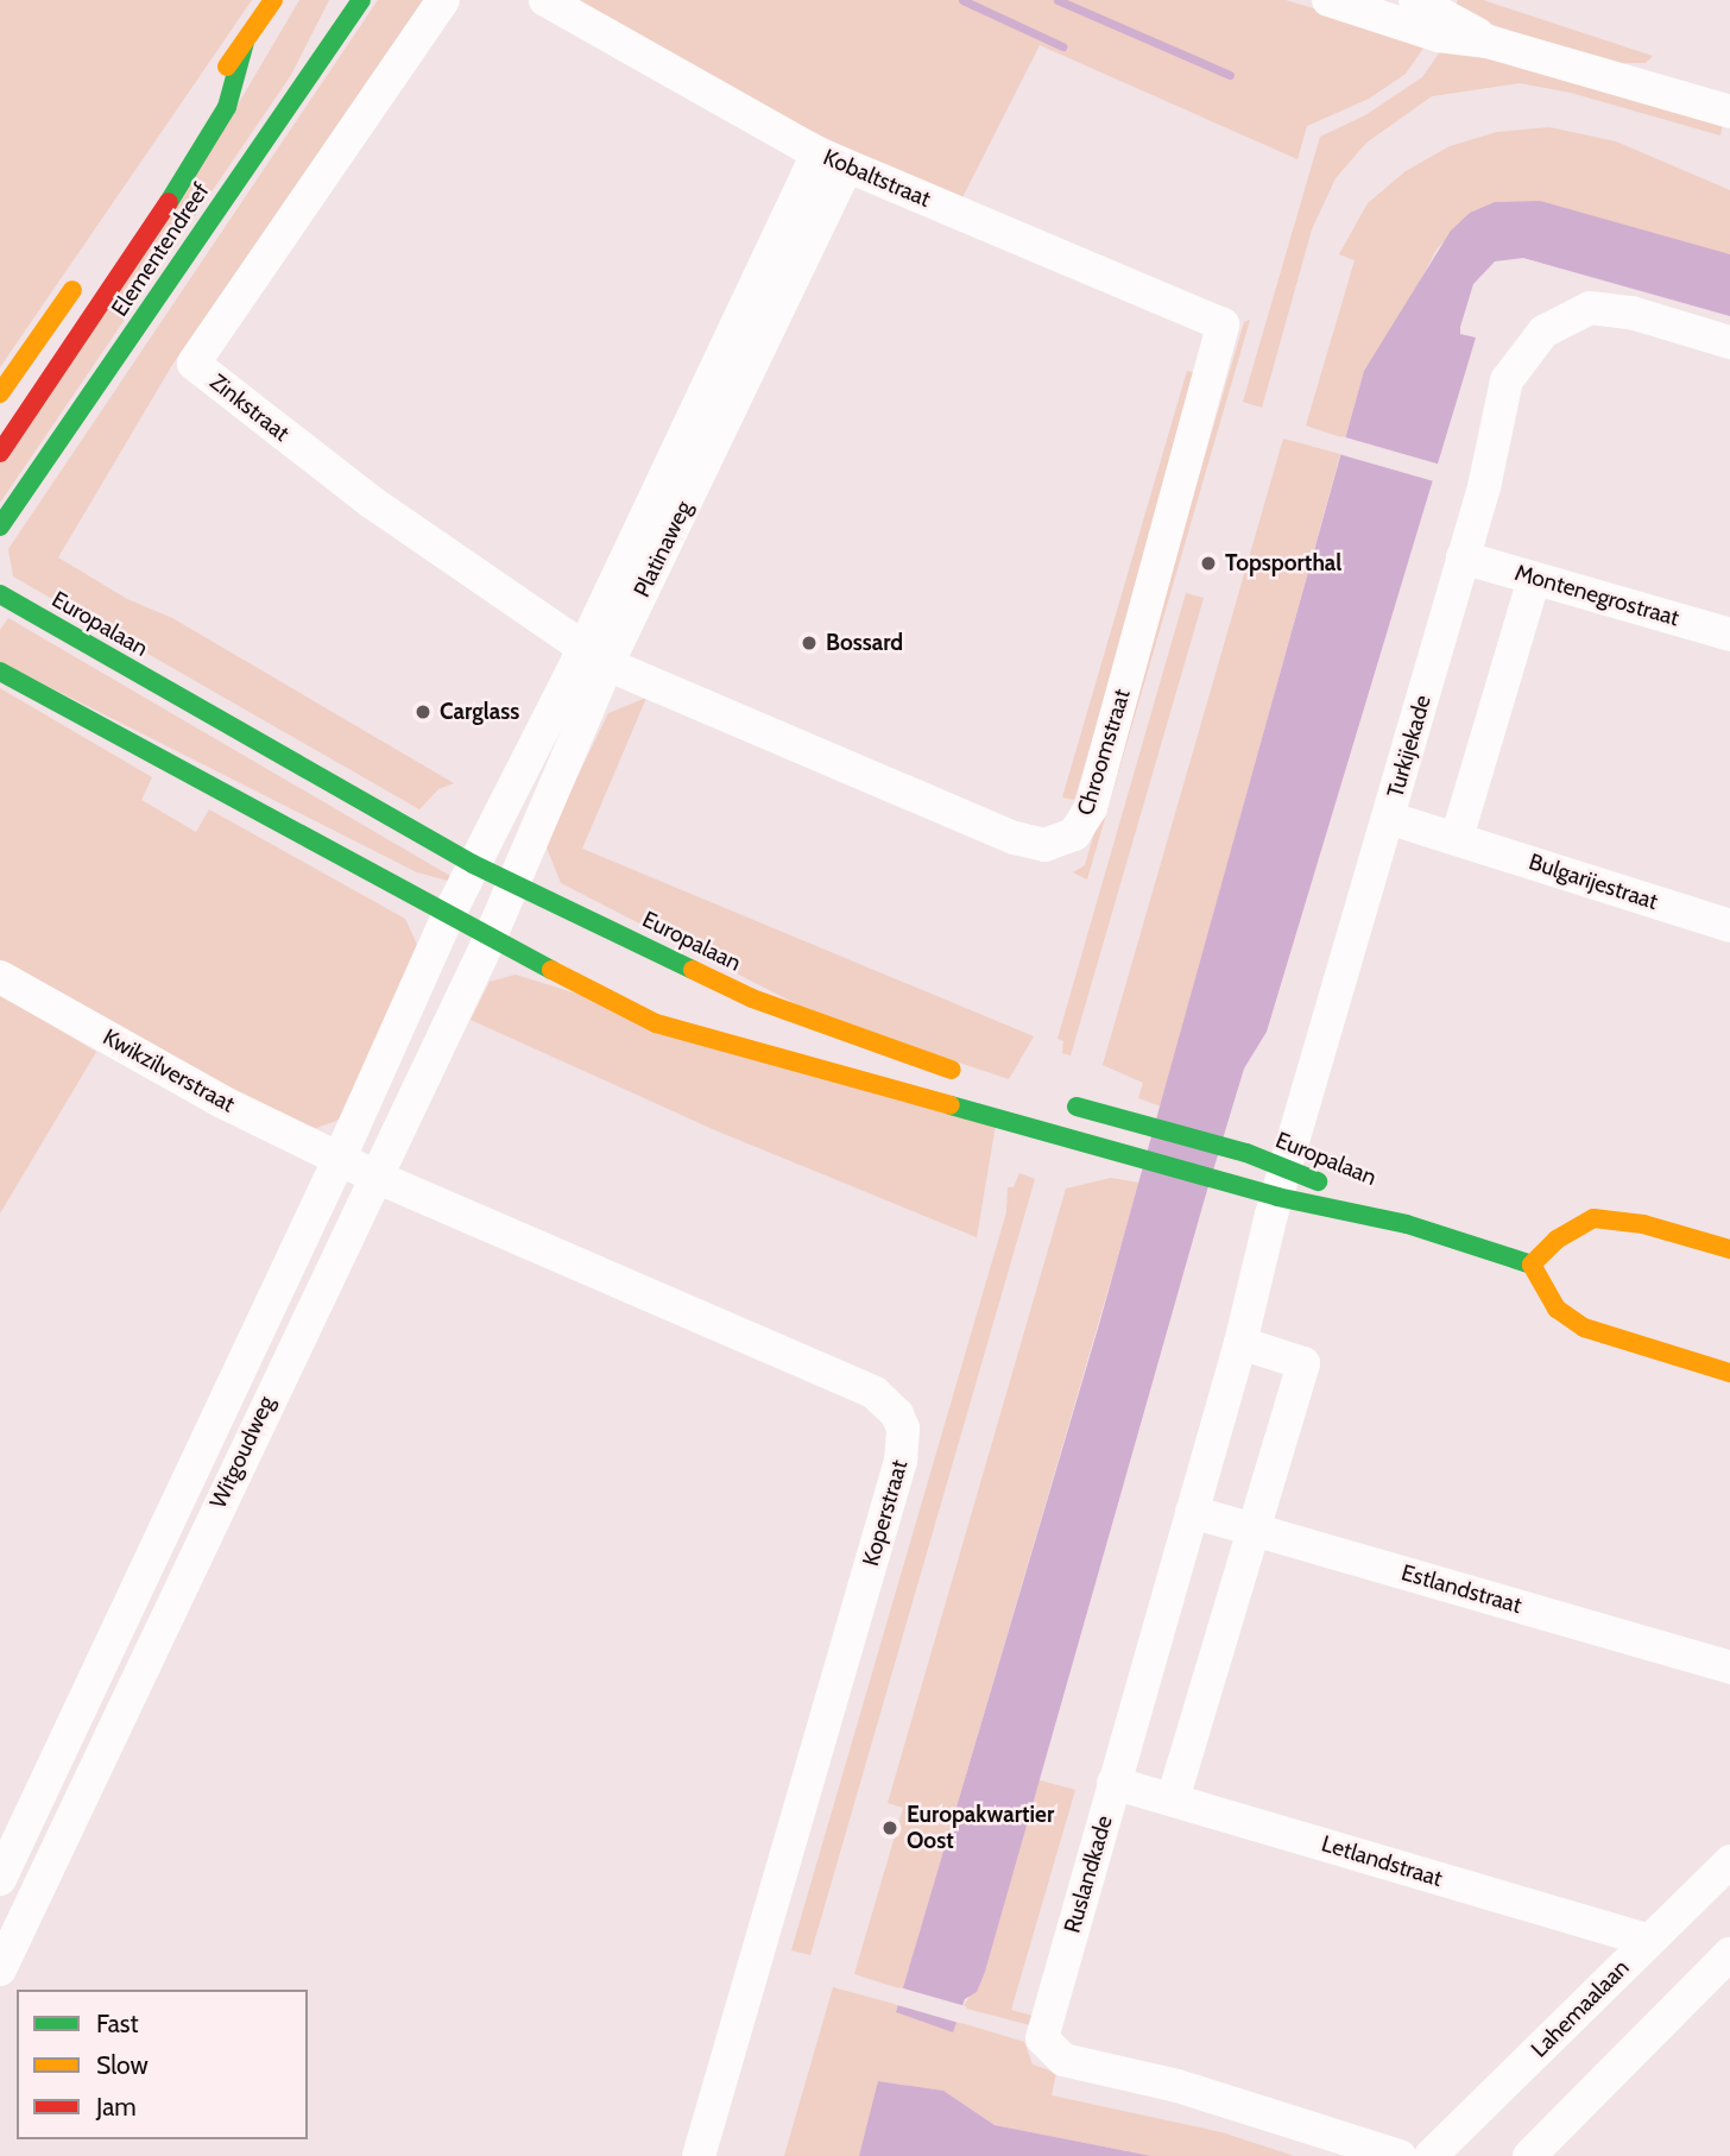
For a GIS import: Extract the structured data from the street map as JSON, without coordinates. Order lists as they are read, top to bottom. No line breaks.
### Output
{"streets":{"street":["Kobaltstraat","Elementendreef","Zinkstraat","Platinaweg","Montenegrostraat","Europalaan","Turkijekade","Chroomstraat","Bulgarijestraat","Kwikzilverstraat","Witgoudweg","Koperstraat","Estlandstraat","Letlandstraat","Ruslandkade","Lahemaalaan"]},"crossings":[["Kobaltstraat","Platinaweg"],["Kobaltstraat","Chroomstraat"],["Zinkstraat","Platinaweg"],["Zinkstraat","Chroomstraat"],["Platinaweg","Europalaan"],["Platinaweg","Chroomstraat"],["Platinaweg","Witgoudweg"],["Montenegrostraat","Turkijekade"],["Europalaan","Turkijekade"],["Europalaan","Witgoudweg"],["Europalaan","Ruslandkade"],["Turkijekade","Bulgarijestraat"],["Turkijekade","Ruslandkade"],["Kwikzilverstraat","Witgoudweg"],["Kwikzilverstraat","Koperstraat"],["Witgoudweg","Koperstraat"],["Estlandstraat","Ruslandkade"],["Letlandstraat","Ruslandkade"],["Letlandstraat","Lahemaalaan"]],"places":["Topsporthal","Bossard","Carglass","Europakwartier Oost"],"legend":["Fast","Slow","Jam"]}
